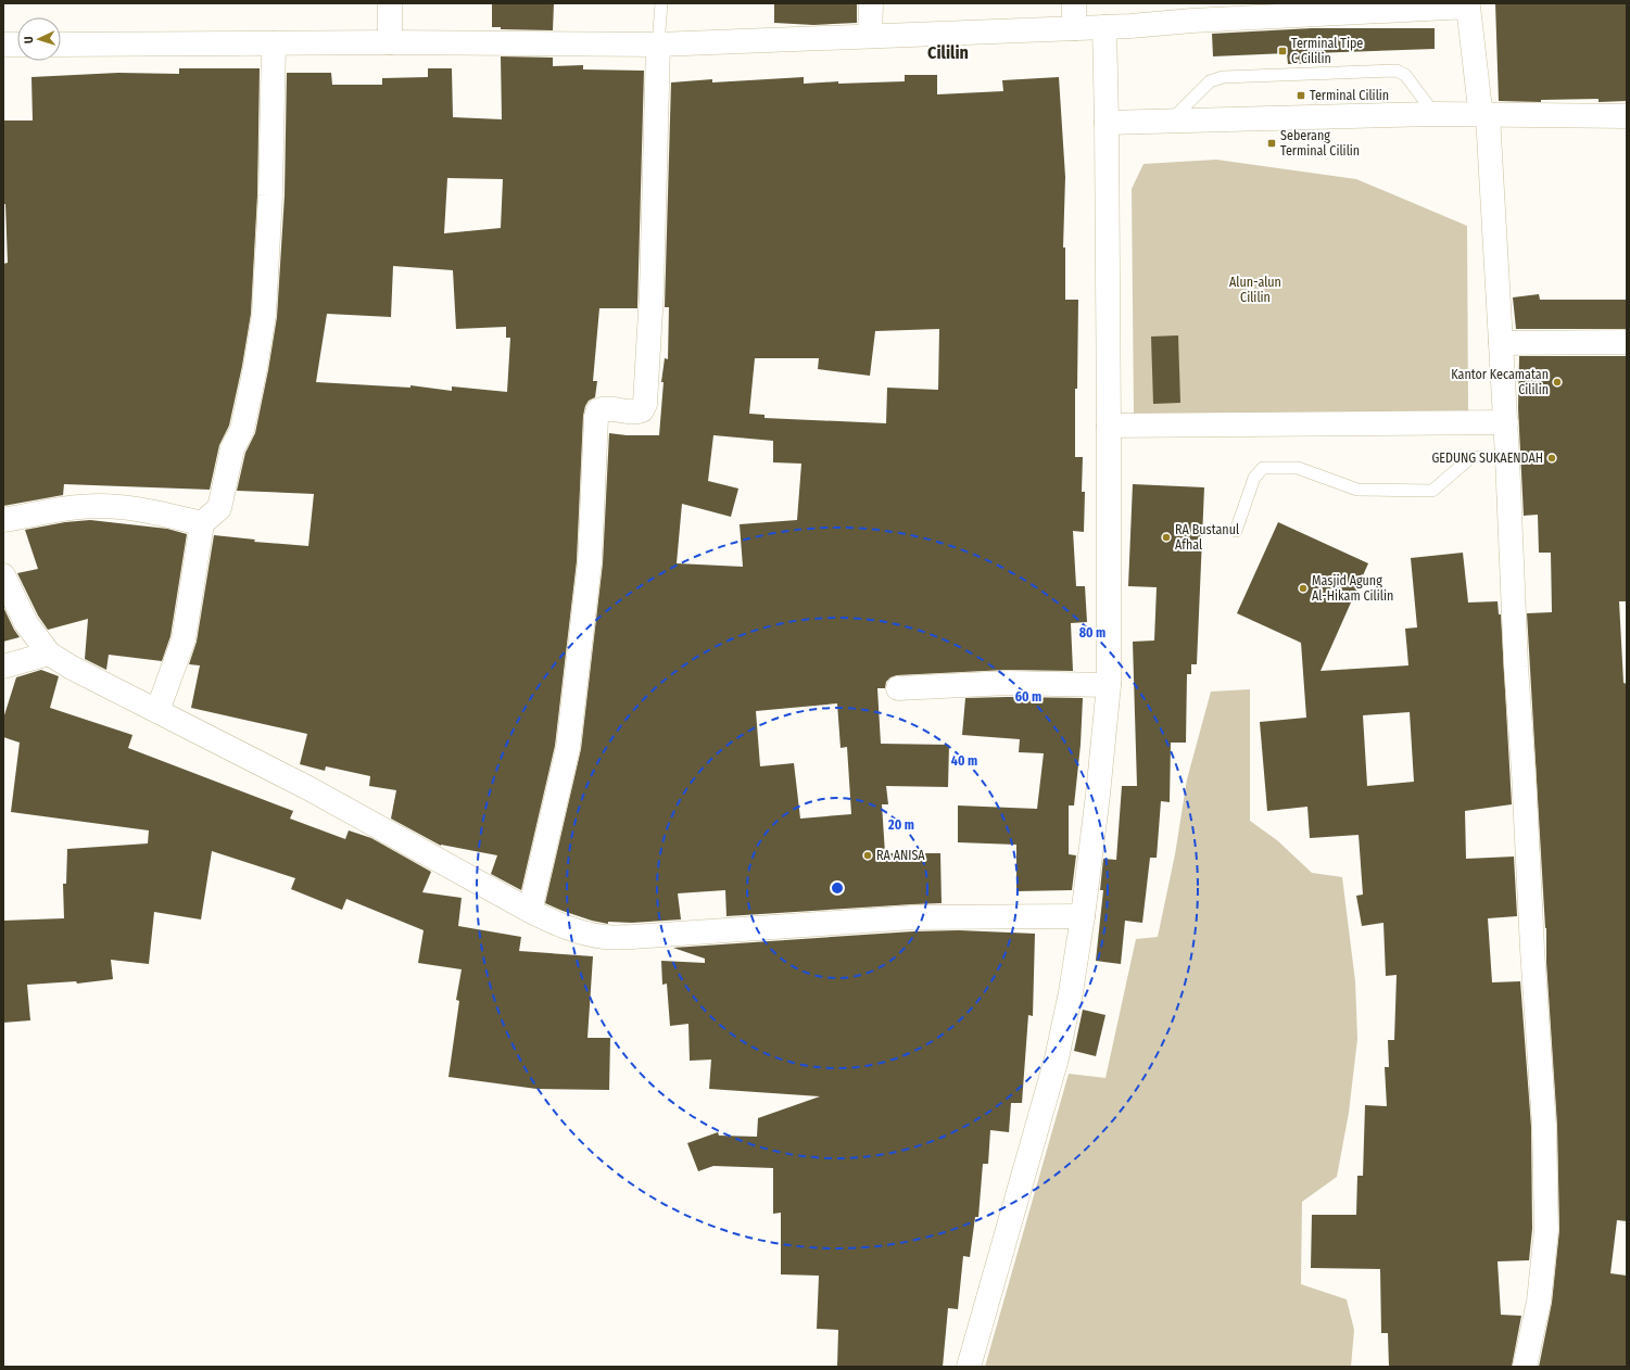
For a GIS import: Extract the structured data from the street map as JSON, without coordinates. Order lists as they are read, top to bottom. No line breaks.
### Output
{"districts":["Cililin"],"parks":["Alun-alun Cililin"],"places":{"transit":["Terminal Tipe C Cililin","Terminal Cililin","Seberang Terminal Cililin"],"other":["Kantor Kecamatan Cililin","GEDUNG SUKAENDAH","RA Bustanul Afhal","Masjid Agung Al-Hikam Cililin","RA ANISA"]},"north":"left","rings":["80 m","60 m","40 m","20 m"]}
